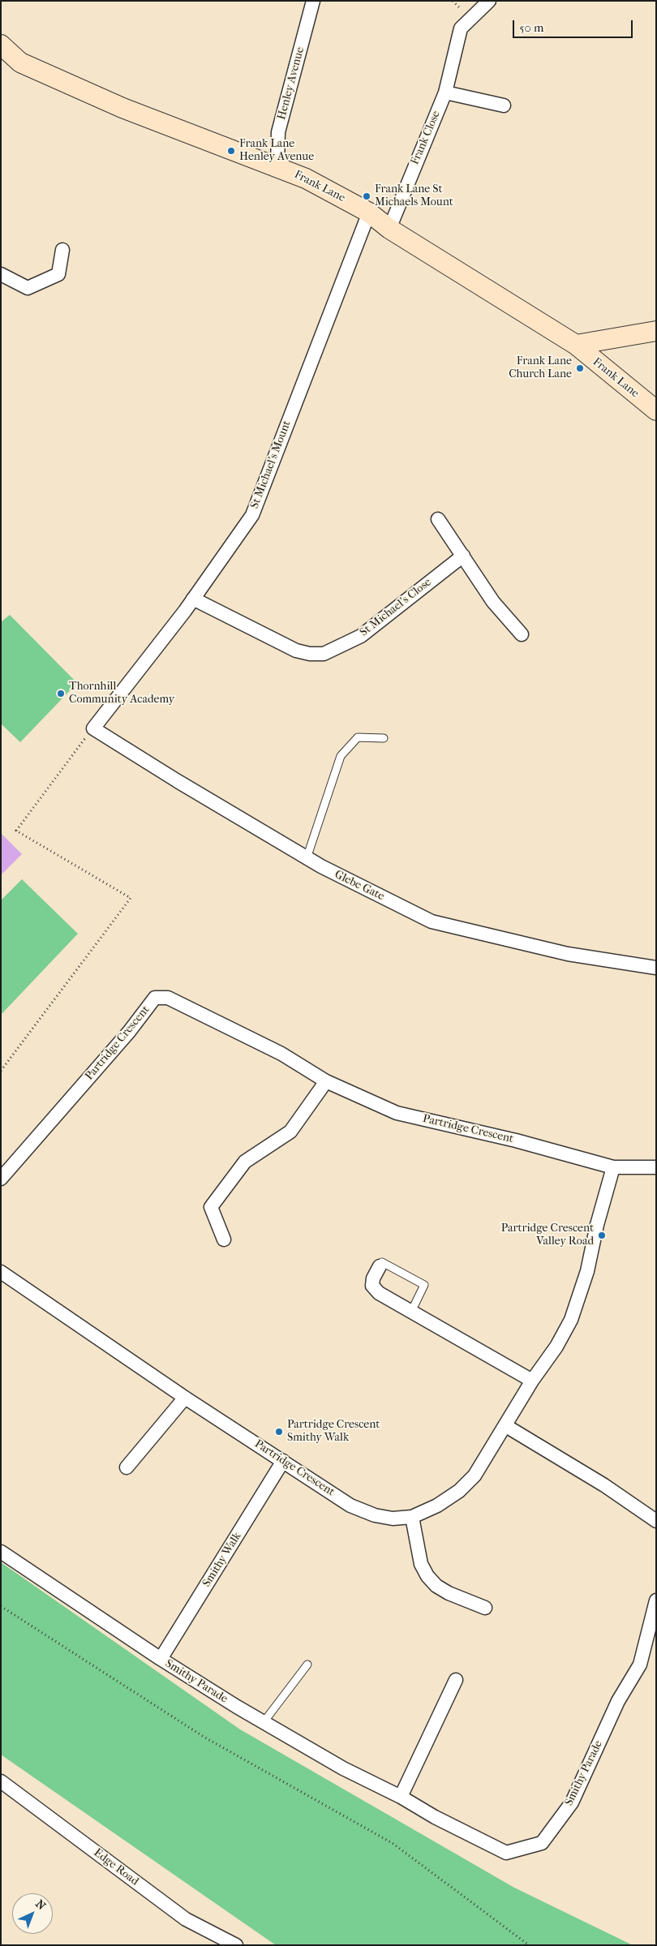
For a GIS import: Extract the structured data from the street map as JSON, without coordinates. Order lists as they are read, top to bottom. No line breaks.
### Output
{"streets":{"street":["Henley Avenue","Frank Close","Frank Lane","St Michael's Mount","St Michael's Close","Glebe Gate","Partridge Crescent","Smithy Walk","Smithy Parade","Edge Road"]},"crossings":[["Henley Avenue","Frank Lane"],["Frank Close","Frank Lane"],["Frank Lane","St Michael's Mount"],["St Michael's Mount","St Michael's Close"],["St Michael's Mount","Glebe Gate"],["Partridge Crescent","Smithy Walk"],["Smithy Walk","Smithy Parade"]],"places":["Frank Lane Henley Avenue","Frank Lane St Michaels Mount","Frank Lane Church Lane","Thornhill Community Academy","Partridge Crescent Valley Road","Partridge Crescent Smithy Walk"],"scale_bar":"50 m","north":"top right"}
